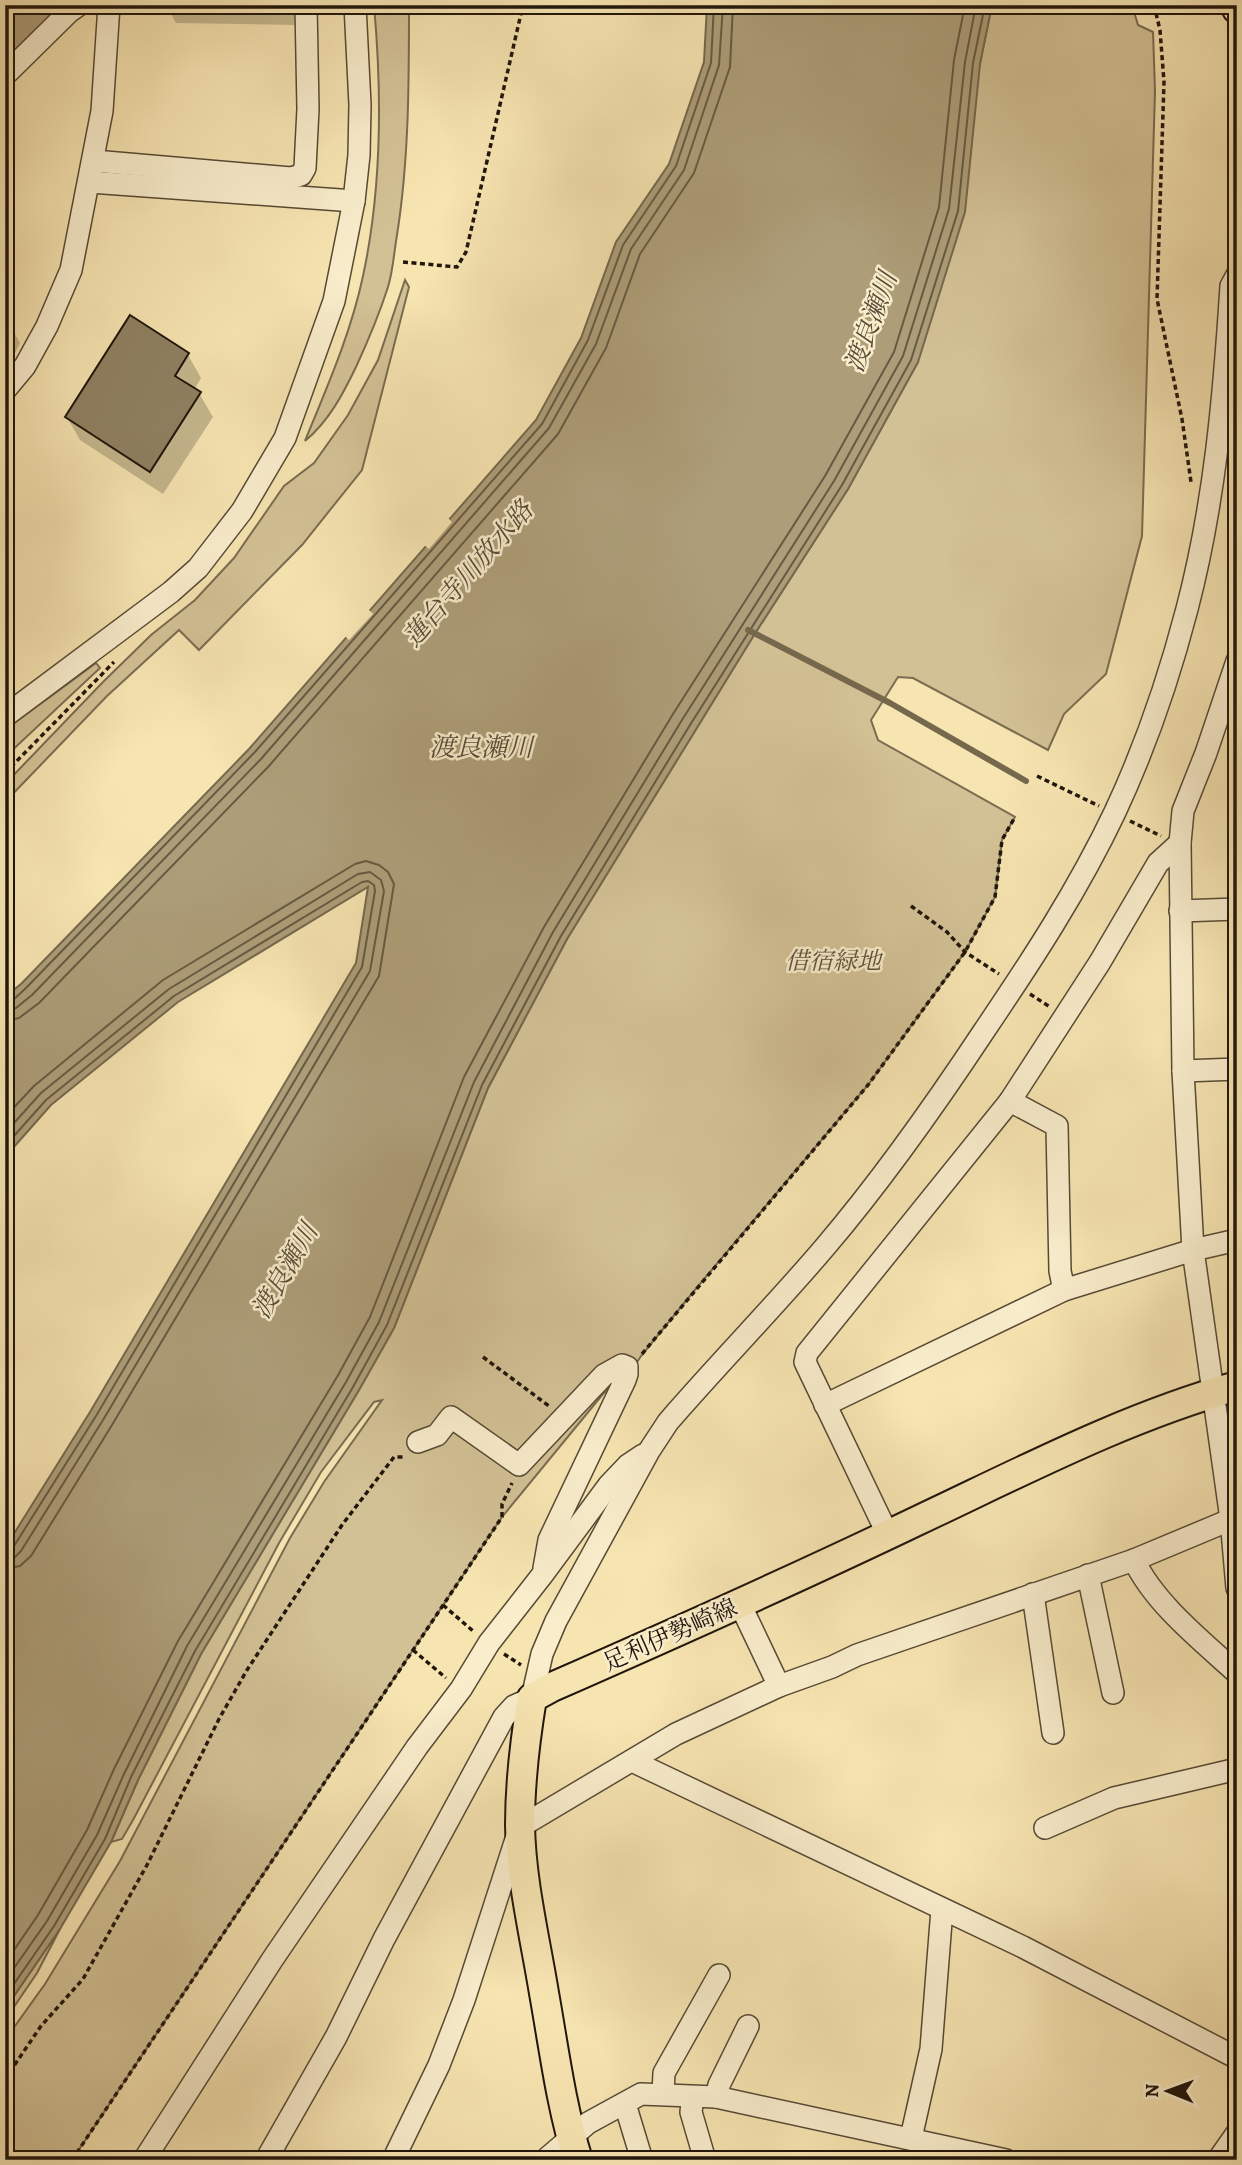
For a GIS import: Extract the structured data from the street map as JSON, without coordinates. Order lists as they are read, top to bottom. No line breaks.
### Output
{"streets":{"main road":["足利伊勢崎線"]},"water":["渡良瀬川","蓮台寺川放水路"],"parks":["借宿緑地"],"north":"left"}
